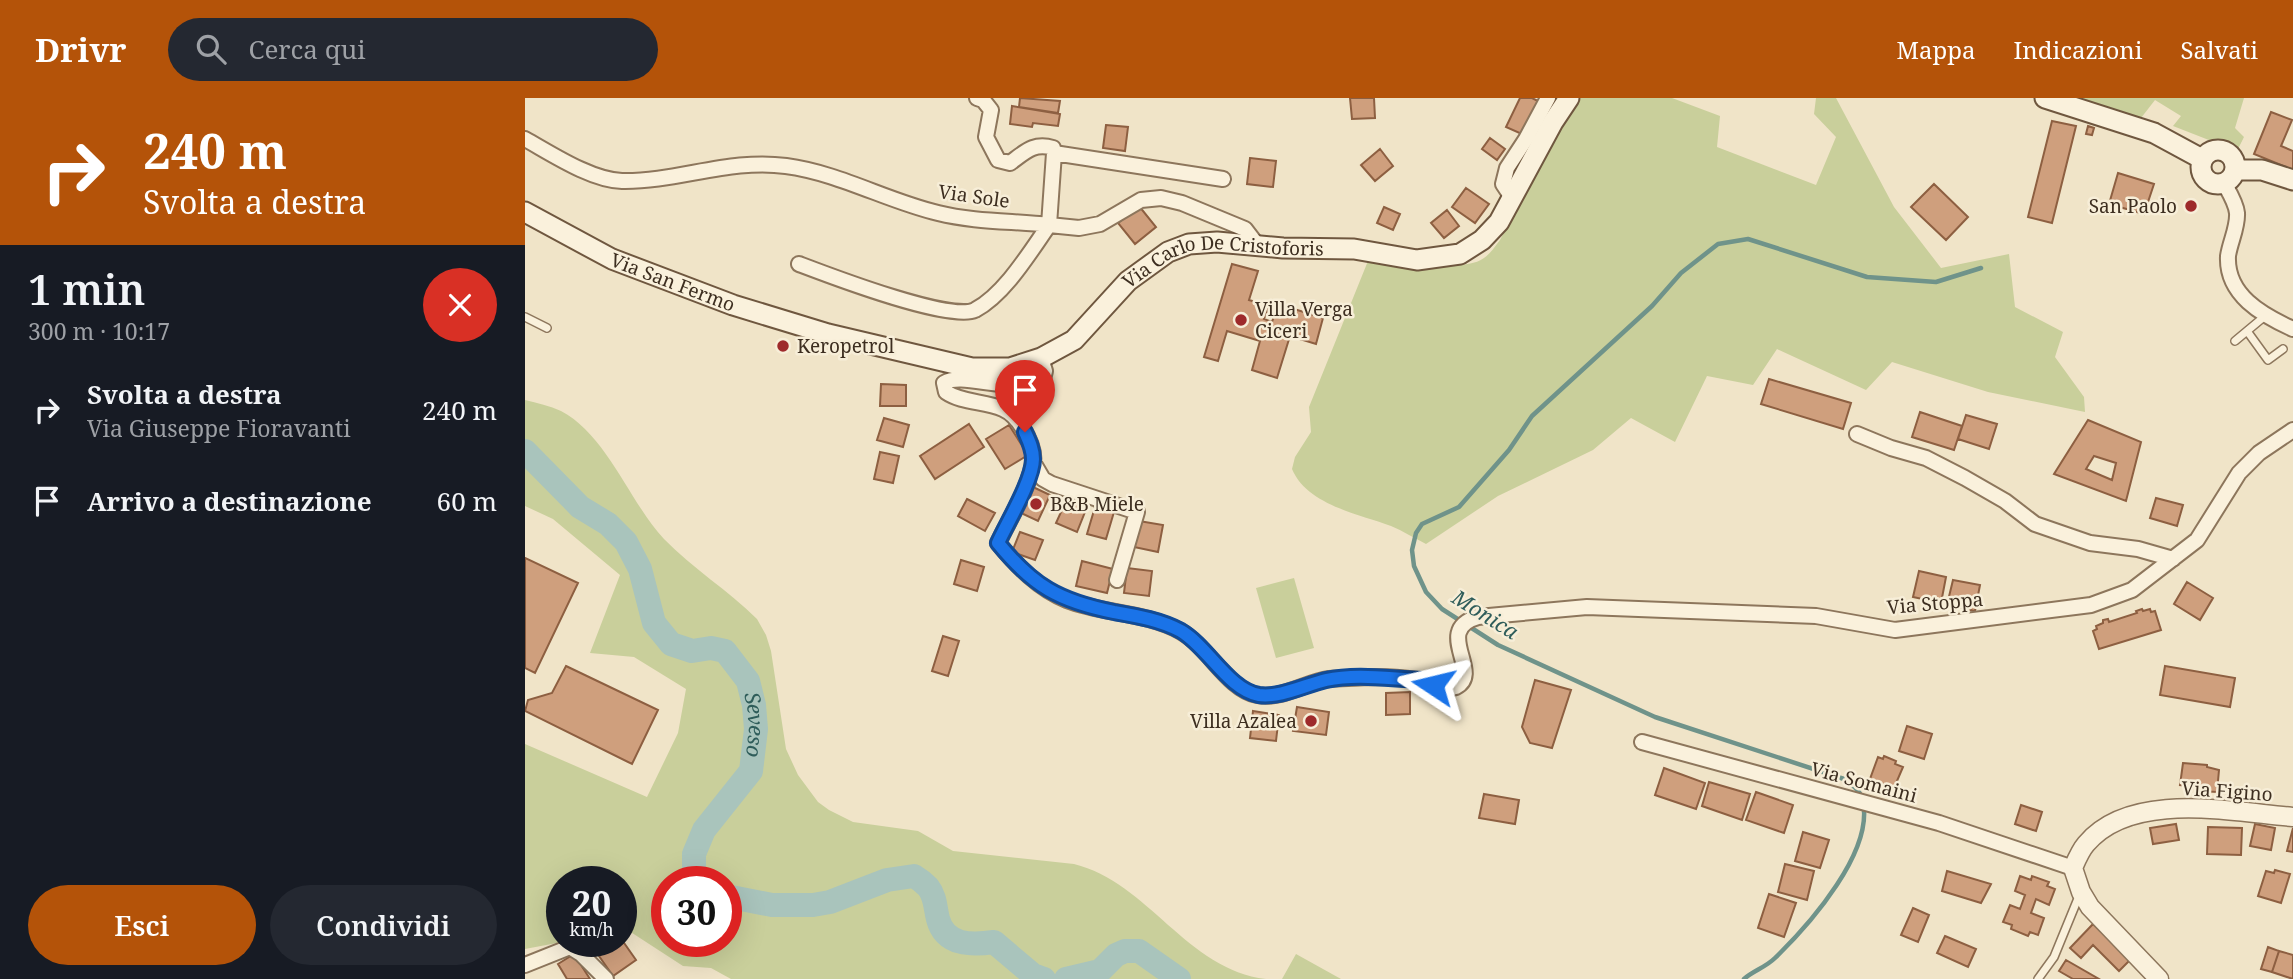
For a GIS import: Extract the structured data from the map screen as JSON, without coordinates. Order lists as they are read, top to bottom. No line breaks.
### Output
{"streets":{"main road":["Via Carlo De Cristoforis","Via San Fermo"],"street":["Via Sole","Via Stoppa","Via Somaini","Via Figino"]},"crossings":[["Via Sole","Via Carlo De Cristoforis"],["Via Carlo De Cristoforis","Via San Fermo"],["Via Somaini","Via Figino"]],"water":["Monica","Seveso"],"places":["San Paolo","Villa Verga Ciceri","Keropetrol","B&B Miele","Villa Azalea"],"page":{"header":"Drivr","search":"Cerca qui","nav":["Mappa","Indicazioni","Salvati"],"turn":["240 m","Svolta a destra"],"heading":["1 min","300 m · 10:17"],"list":[{"name":"Svolta a destra","note":"Via Giuseppe Fioravanti","value":"240 m"},{"name":"Arrivo a destinazione","value":"60 m"}],"speed":"20 km/h","limit":"30","buttons":["Esci","Condividi"]}}
